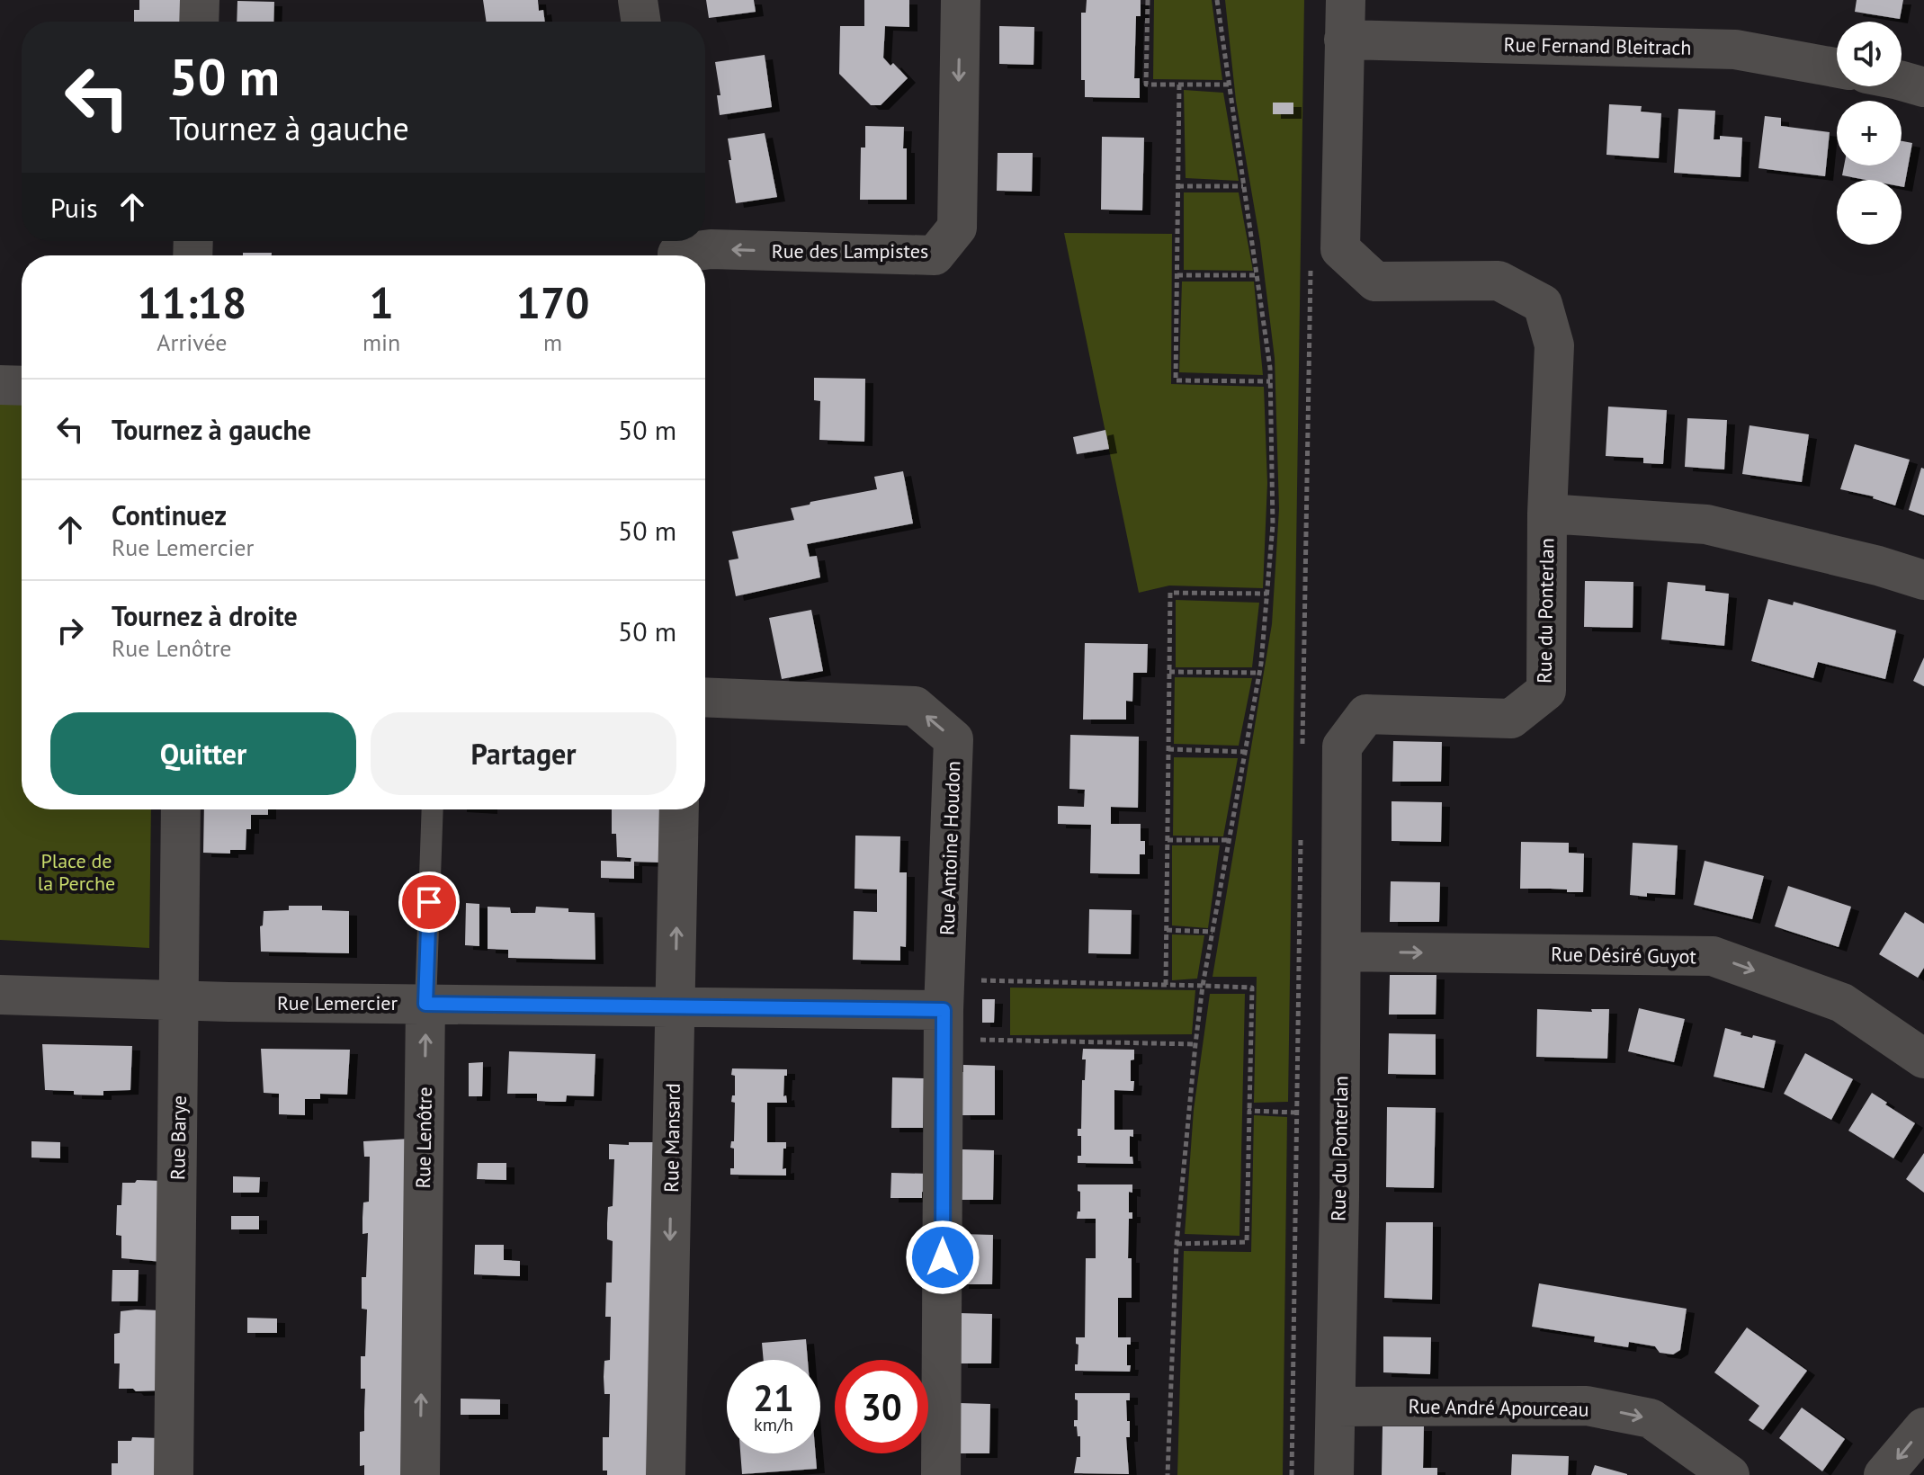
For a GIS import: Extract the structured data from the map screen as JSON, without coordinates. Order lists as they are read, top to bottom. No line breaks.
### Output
{"streets":{"street":["Rue Fernand Bleitrach","Rue des Lampistes","Rue du Ponterlan","Rue Antoine Houdon","Rue Désiré Guyot","Rue Lemercier","Rue Barye","Rue Lenôtre","Rue Mansard","Rue André Apourceau"]},"crossings":[["Rue Fernand Bleitrach","Rue du Ponterlan"],["Rue du Ponterlan","Rue Désiré Guyot"],["Rue du Ponterlan","Rue André Apourceau"],["Rue Antoine Houdon","Rue Lemercier"],["Rue Lemercier","Rue Barye"],["Rue Lemercier","Rue Lenôtre"],["Rue Lemercier","Rue Mansard"]],"one_way":["Rue Désiré Guyot","Rue Lenôtre","Rue André Apourceau"],"parks":["Place de la Perche"],"page":{"map_buttons":["+","−"],"turn":["50 m","Tournez à gauche"],"then":"Puis","eta":["11:18","Arrivée","1","min","170","m"],"list":[{"name":"Tournez à gauche","value":"50 m"},{"name":"Continuez","note":"Rue Lemercier","value":"50 m"},{"name":"Tournez à droite","note":"Rue Lenôtre","value":"50 m"}],"buttons":["Quitter","Partager"],"speed":"21 km/h","limit":"30"}}
